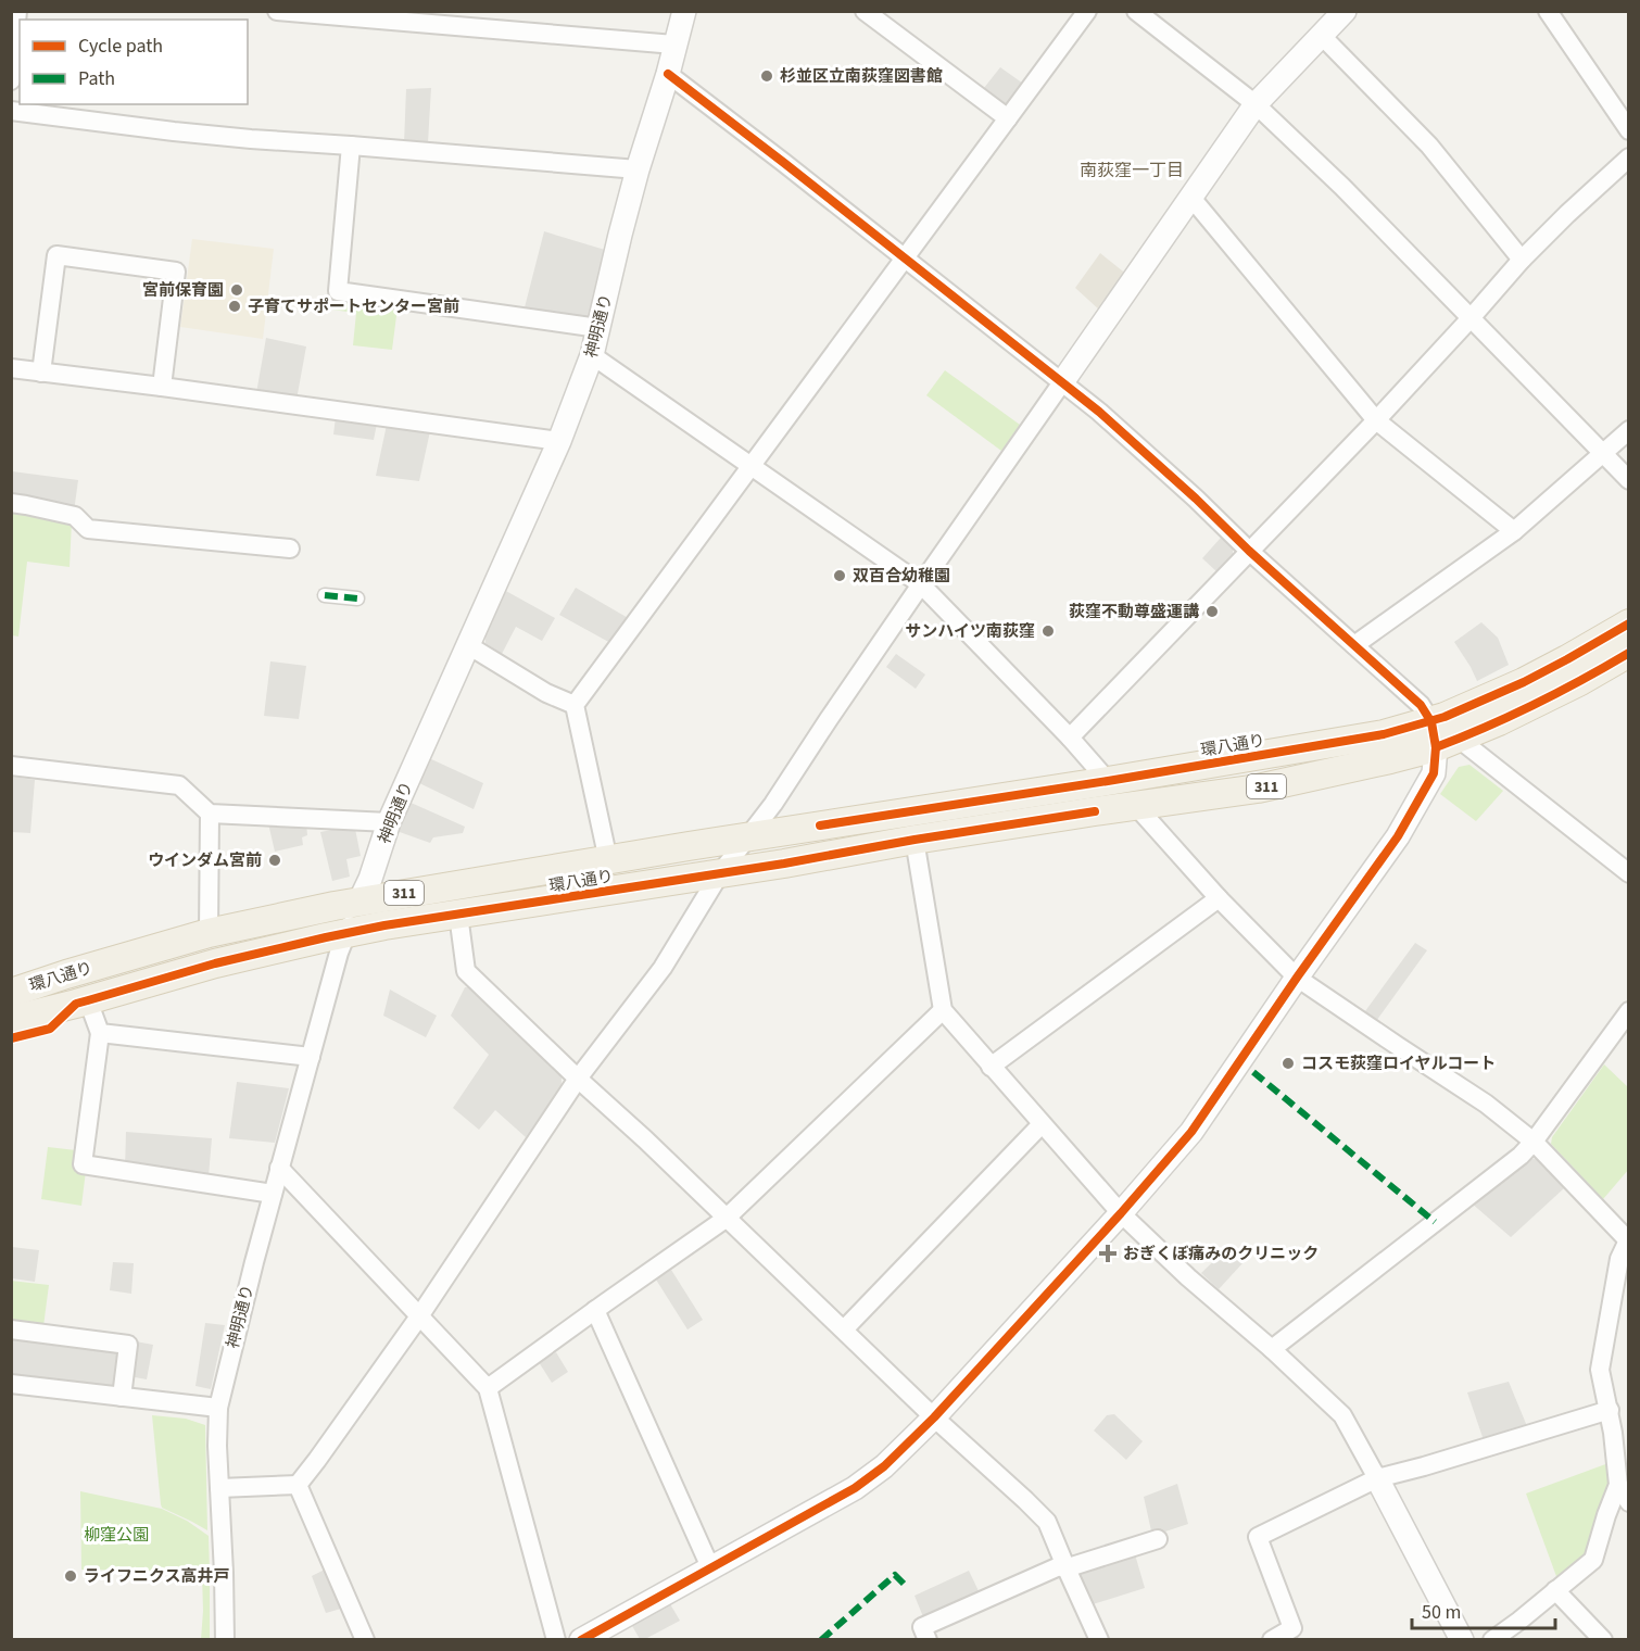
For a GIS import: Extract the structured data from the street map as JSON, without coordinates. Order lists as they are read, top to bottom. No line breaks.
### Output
{"streets":{"main road":["環八通り","311"],"street":["神明通り"]},"crossings":[["神明通り","環八通り"]],"districts":["南荻窪一丁目"],"parks":["柳窪公園"],"places":{"other":["杉並区立南荻窪図書館","宮前保育園","子育てサポートセンター宮前","双百合幼稚園","荻窪不動尊盛運講","サンハイツ南荻窪","ウインダム宮前","コスモ荻窪ロイヤルコート","ライフニクス高井戸"],"health":["おぎくぼ痛みのクリニック"]},"legend":["Cycle path","Path"],"scale_bar":"50 m"}
